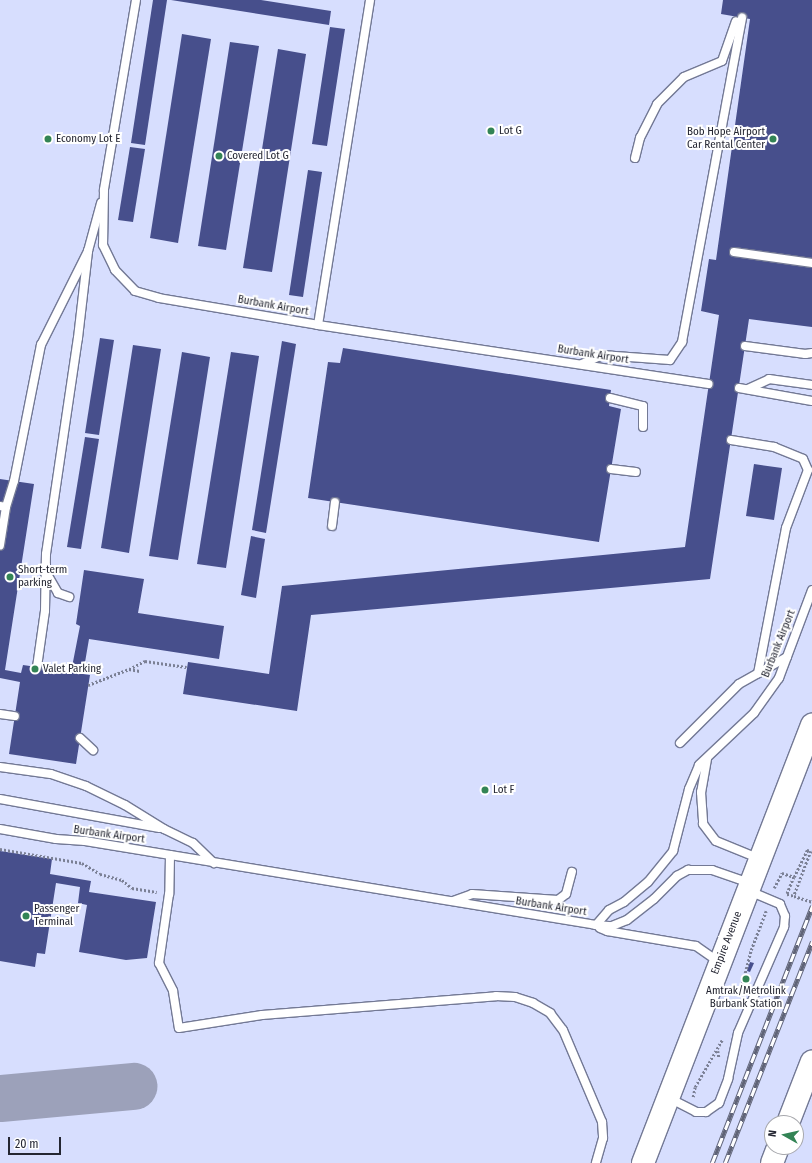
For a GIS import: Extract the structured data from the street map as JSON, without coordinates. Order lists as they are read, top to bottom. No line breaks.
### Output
{"streets":{"main road":["Empire Avenue"],"lane":["Burbank Airport"]},"places":["Lot G","Economy Lot E","Bob Hope Airport Car Rental Center","Covered Lot G","Short-term parking","Valet Parking","Lot F","Passenger Terminal","Amtrak/Metrolink Burbank Station"],"scale_bar":"20 m","north":"left"}
